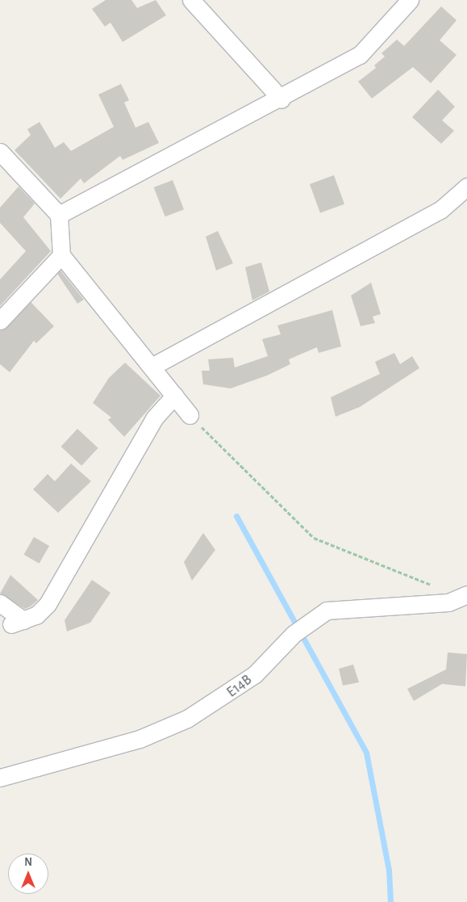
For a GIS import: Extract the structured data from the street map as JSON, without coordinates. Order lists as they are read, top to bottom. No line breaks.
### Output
{"streets":{"street":["E14B"]},"north":"top"}
